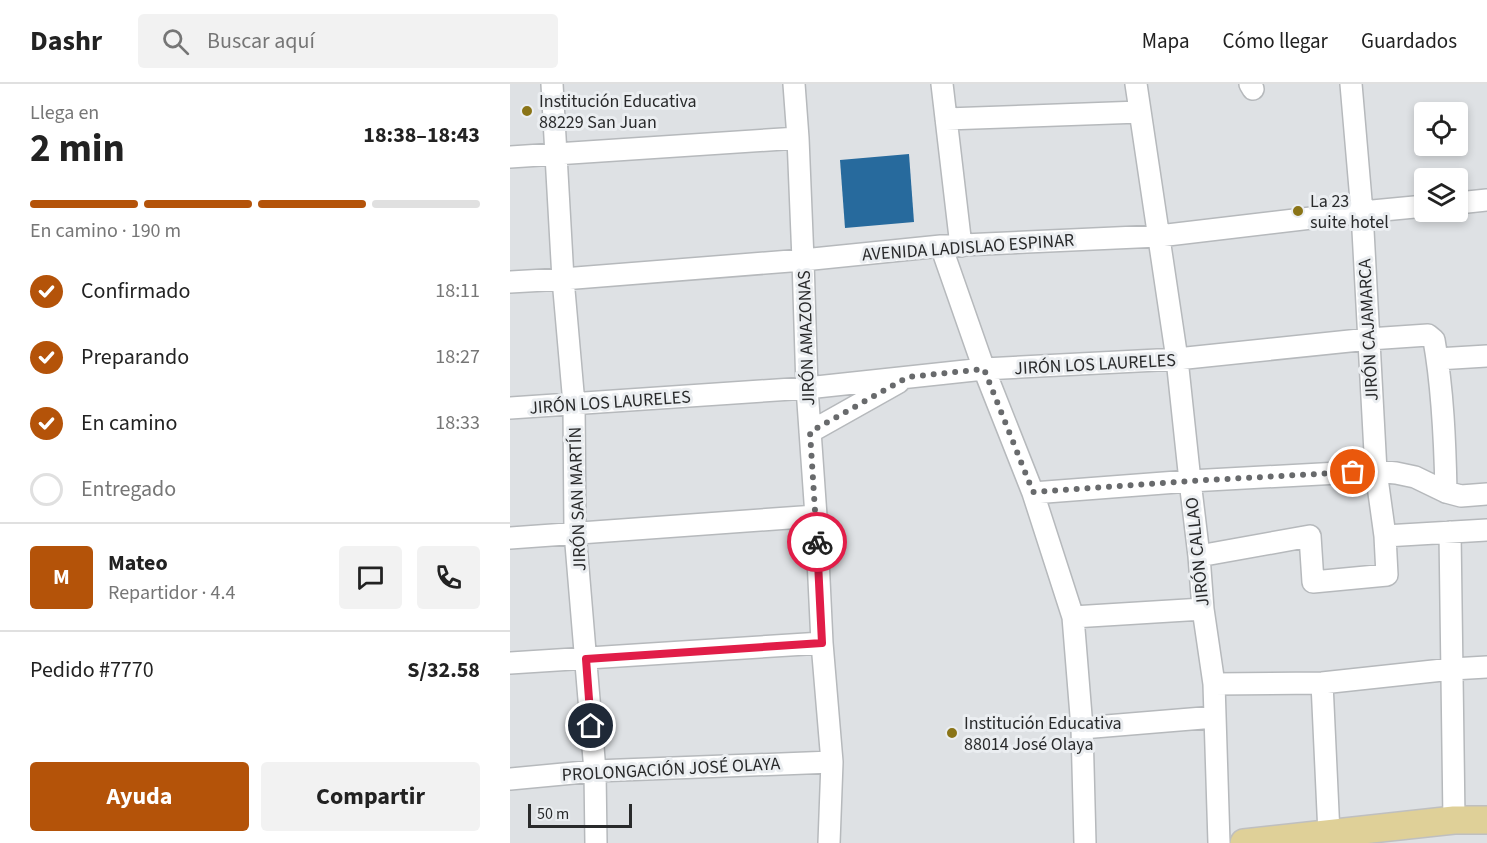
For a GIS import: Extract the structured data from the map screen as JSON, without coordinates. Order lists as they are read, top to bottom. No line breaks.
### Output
{"streets":{"street":["AVENIDA LADISLAO ESPINAR","JIRÓN CAJAMARCA","JIRÓN AMAZONAS","JIRÓN LOS LAURELES","JIRÓN SAN MARTÍN","JIRÓN CALLAO","PROLONGACIÓN JOSÉ OLAYA"]},"crossings":[["AVENIDA LADISLAO ESPINAR","JIRÓN CAJAMARCA"],["AVENIDA LADISLAO ESPINAR","JIRÓN AMAZONAS"],["AVENIDA LADISLAO ESPINAR","JIRÓN SAN MARTÍN"],["AVENIDA LADISLAO ESPINAR","JIRÓN CALLAO"],["JIRÓN CAJAMARCA","JIRÓN LOS LAURELES"],["JIRÓN CAJAMARCA","JIRÓN CALLAO"],["JIRÓN AMAZONAS","JIRÓN LOS LAURELES"],["JIRÓN AMAZONAS","PROLONGACIÓN JOSÉ OLAYA"],["JIRÓN LOS LAURELES","JIRÓN SAN MARTÍN"],["JIRÓN LOS LAURELES","JIRÓN CALLAO"],["JIRÓN SAN MARTÍN","PROLONGACIÓN JOSÉ OLAYA"]],"places":["Institución Educativa 88229 San Juan","La 23 suite hotel","Institución Educativa 88014 José Olaya"],"scale_bar":"50 m","page":{"header":"Dashr","search":"Buscar aquí","nav":["Mapa","Cómo llegar","Guardados"],"heading":["2 min","Llega en","18:38–18:43"],"panel":["Mateo","Repartidor · 4.4","Pedido #7770","S/32.58"],"bar":"En camino · 190 m","list":[["Confirmado","18:11"],["Preparando","18:27"],["En camino","18:33"],"Entregado"],"round":"M","buttons":["Ayuda","Compartir"],"scale":"50 m"}}
